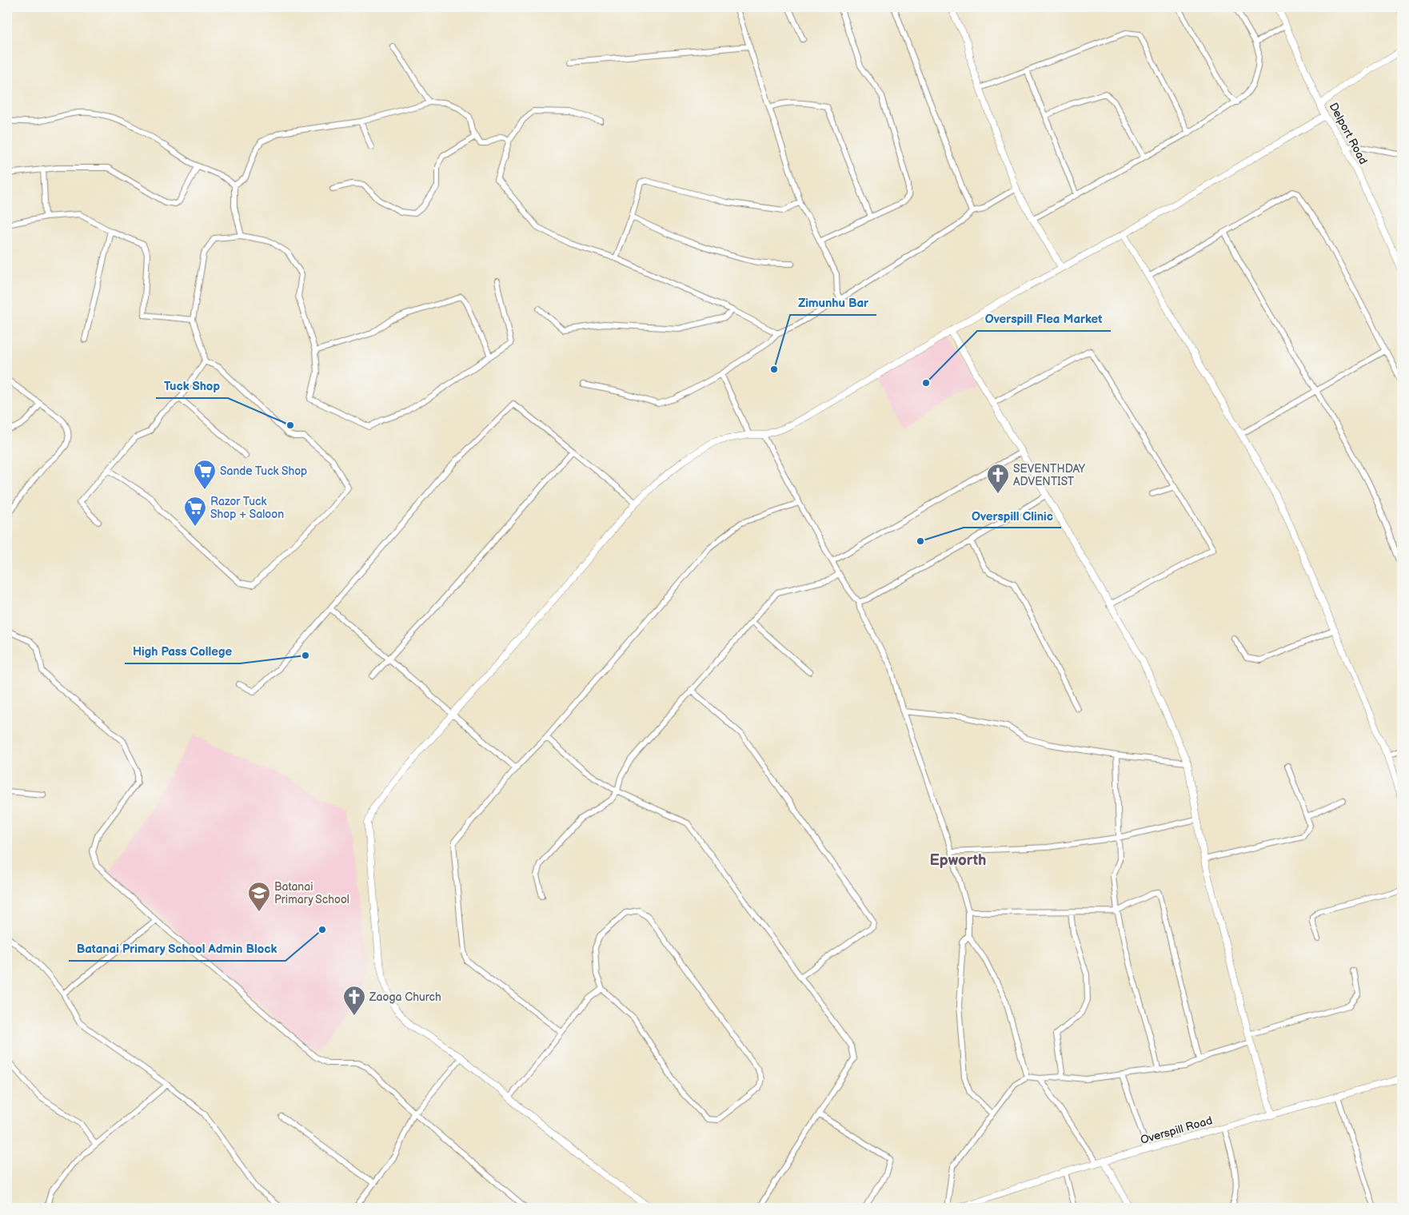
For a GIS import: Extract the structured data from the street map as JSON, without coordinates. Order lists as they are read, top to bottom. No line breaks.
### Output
{"streets":{"street":["Delport Road","Overspill Road"]},"districts":["Epworth"],"places":{"other":["Zimunhu Bar","Overspill Flea Market","Tuck Shop","Overspill Clinic","High Pass College","Batanai Primary School Admin Block"],"supermarket":["Sande Tuck Shop","Razor Tuck Shop + Saloon"],"church":["SEVENTHDAY ADVENTIST","Zaoga Church"],"school or university":["Batanai Primary School"]}}
